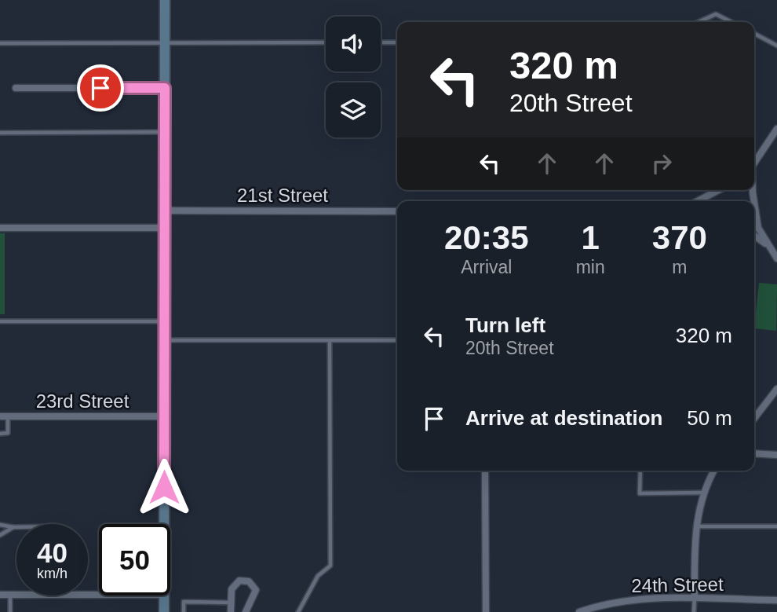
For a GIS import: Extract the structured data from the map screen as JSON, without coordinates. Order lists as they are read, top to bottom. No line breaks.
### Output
{"streets":{"street":["21st Street","23rd Street","24th Street"]},"page":{"turn":["320 m","20th Street"],"eta":["20:35","Arrival","1","min","370","m"],"list":[{"name":"Turn left","note":"20th Street","value":"320 m"},{"name":"Arrive at destination","value":"50 m"}],"speed":"40 km/h","limit":"50"}}
